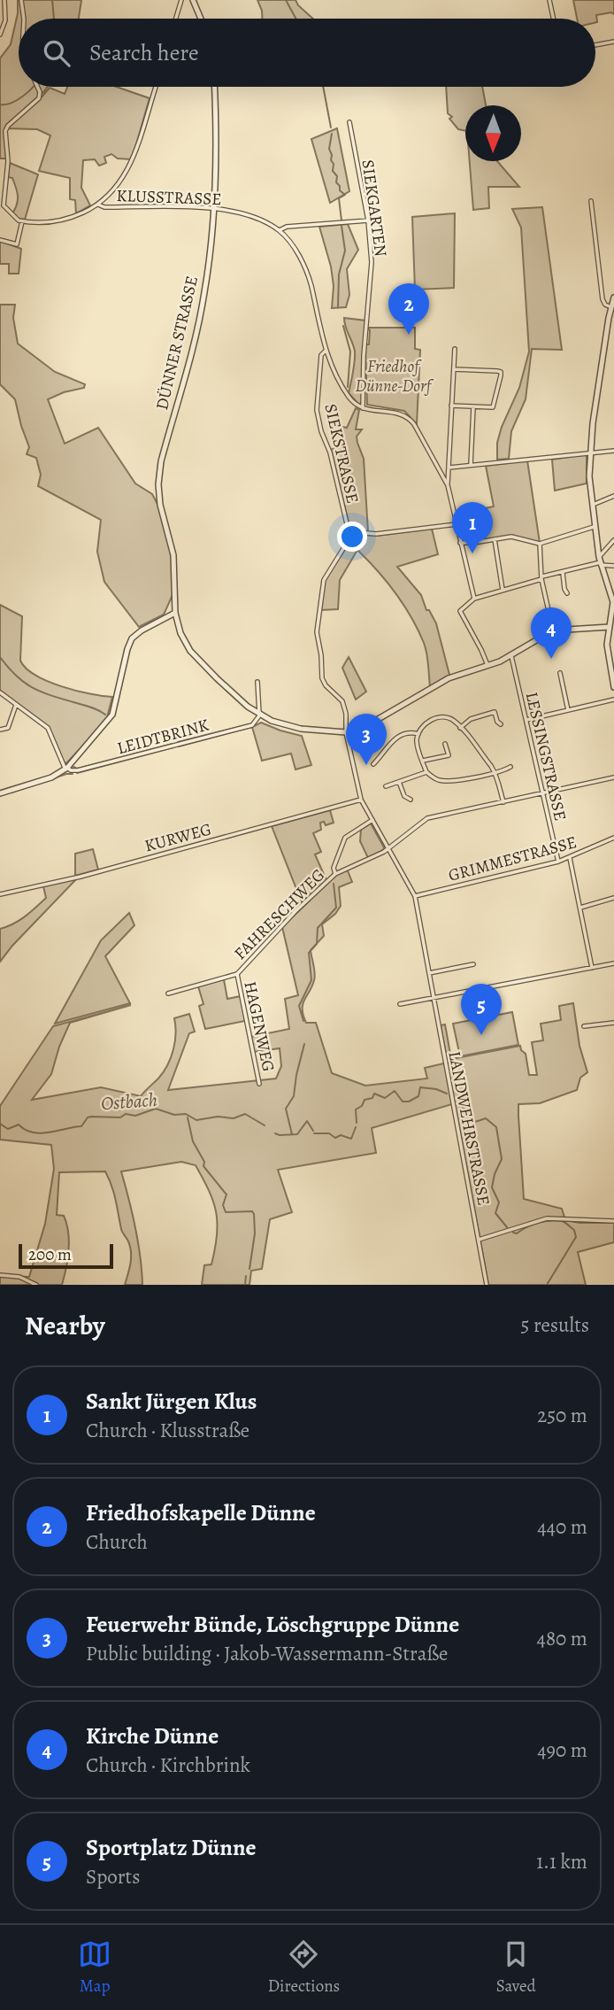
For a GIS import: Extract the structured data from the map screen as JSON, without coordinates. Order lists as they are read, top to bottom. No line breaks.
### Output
{"streets":{"street":["KLUSSTRASSE","SIEKGARTEN","DÜNNER STRASSE","SIEKSTRASSE","LEIDTBRINK","LESSINGSTRASSE","KURWEG","GRIMMESTRASSE","FAHRESCHWEG","HAGENWEG","LANDWEHRSTRASSE"]},"crossings":[["KLUSSTRASSE","DÜNNER STRASSE"],["DÜNNER STRASSE","LEIDTBRINK"],["DÜNNER STRASSE","LANDWEHRSTRASSE"],["LESSINGSTRASSE","GRIMMESTRASSE"],["LESSINGSTRASSE","FAHRESCHWEG"],["KURWEG","LANDWEHRSTRASSE"],["GRIMMESTRASSE","LANDWEHRSTRASSE"],["FAHRESCHWEG","HAGENWEG"],["FAHRESCHWEG","LANDWEHRSTRASSE"]],"water":["Ostbach"],"parks":["Friedhof Dünne-Dorf"],"scale_bar":"200 m","north":"bottom","page":{"search":"Search here","pins":["2","1","4","3","5"],"scale":"200 m","heading":["Nearby","5 results"],"list":[{"mark":"1","name":"Sankt Jürgen Klus","note":"Church · Klusstraße","value":"250 m"},{"mark":"2","name":"Friedhofskapelle Dünne","note":"Church","value":"440 m"},{"mark":"3","name":"Feuerwehr Bünde, Löschgruppe Dünne","note":"Public building · Jakob-Wassermann-Straße","value":"480 m"},{"mark":"4","name":"Kirche Dünne","note":"Church · Kirchbrink","value":"490 m"},{"mark":"5","name":"Sportplatz Dünne","note":"Sports","value":"1.1 km"}],"nav":["Map","Directions","Saved"]}}
